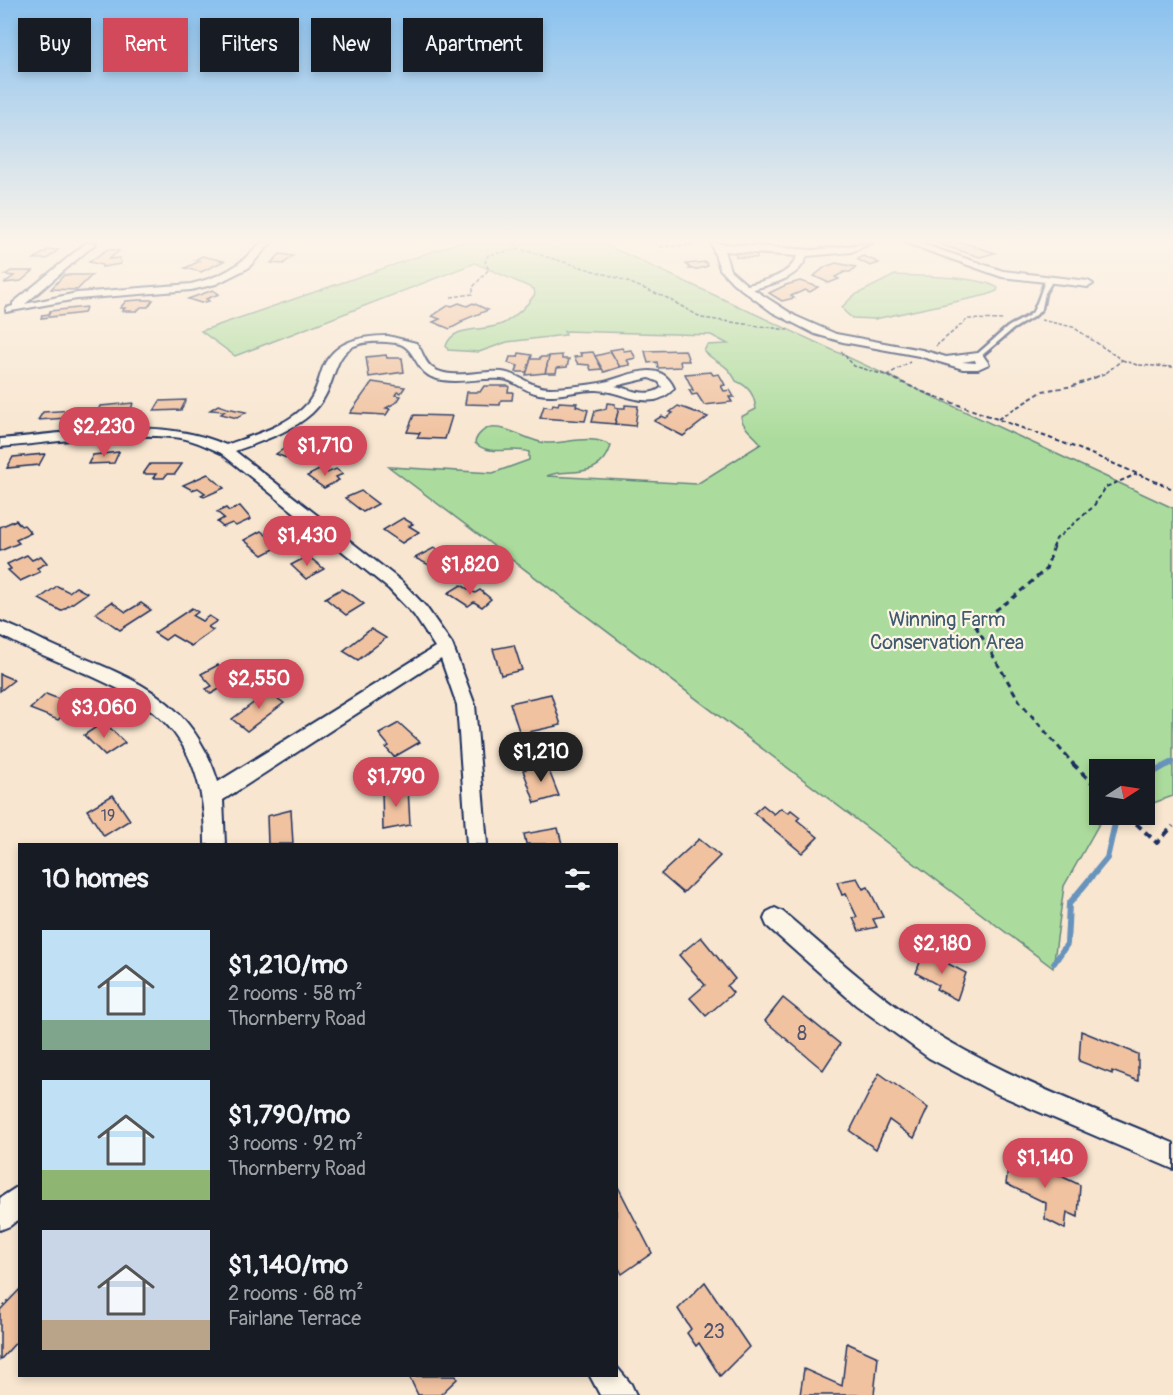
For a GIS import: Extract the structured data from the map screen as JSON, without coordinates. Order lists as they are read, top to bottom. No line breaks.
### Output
{"parks":["Winning Farm Conservation Area"],"house_numbers":["19","8","23"],"north":"right","page":{"chip":["Buy","Rent","Filters","New","Apartment"],"price":["$2,230","$1,710","$1,430","$1,820","$2,550","$3,060","$1,210","$1,790","$2,180","$1,140"],"heading":"10 homes","list":[{"name":"$1,210/mo","note":"2 rooms · 58 m² · Thornberry Road"},{"name":"$1,790/mo","note":"3 rooms · 92 m² · Thornberry Road"},{"name":"$1,140/mo","note":"2 rooms · 68 m² · Fairlane Terrace"}]}}
